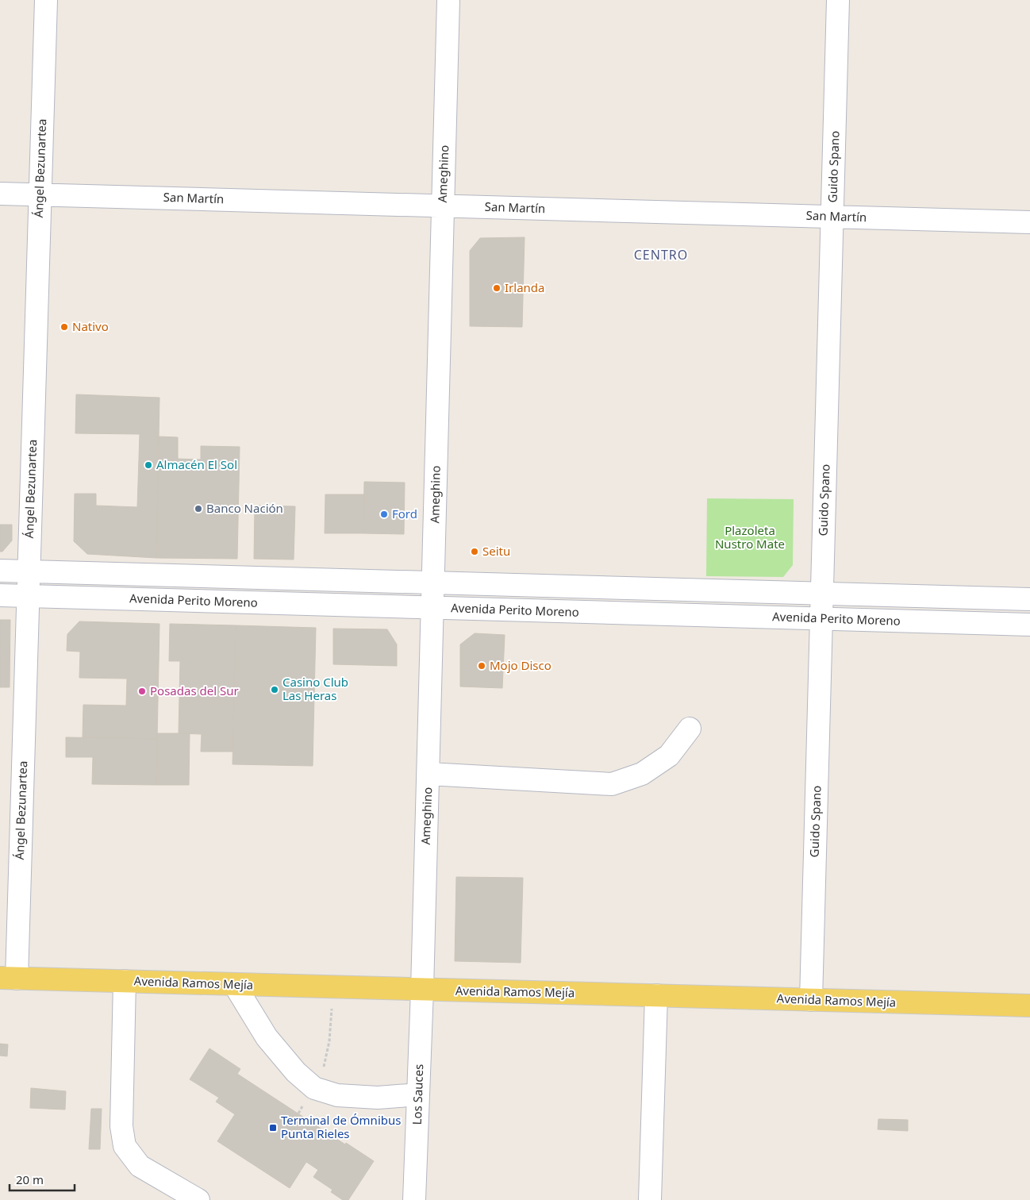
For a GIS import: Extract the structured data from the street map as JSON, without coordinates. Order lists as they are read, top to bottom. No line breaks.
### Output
{"streets":{"main road":["Avenida Ramos Mejía"],"street":["Guido Spano","Ángel Bezunartea","Ameghino","San Martín","Avenida Perito Moreno","Los Sauces"]},"crossings":[["Guido Spano","San Martín"],["Guido Spano","Avenida Perito Moreno"],["Guido Spano","Avenida Ramos Mejía"],["Ángel Bezunartea","San Martín"],["Ángel Bezunartea","Avenida Perito Moreno"],["Ángel Bezunartea","Avenida Ramos Mejía"],["Ameghino","San Martín"],["Ameghino","Avenida Perito Moreno"],["Ameghino","Avenida Ramos Mejía"],["Ameghino","Los Sauces"],["Avenida Ramos Mejía","Los Sauces"]],"districts":["CENTRO"],"parks":["Plazoleta Nustro Mate"],"places":{"other":["Irlanda","Nativo","Almacén El Sol","Banco Nación","Ford","Seitu","Mojo Disco","Casino Club Las Heras","Posadas del Sur"],"transit":["Terminal de Ómnibus Punta Rieles"]},"scale_bar":"20 m"}
